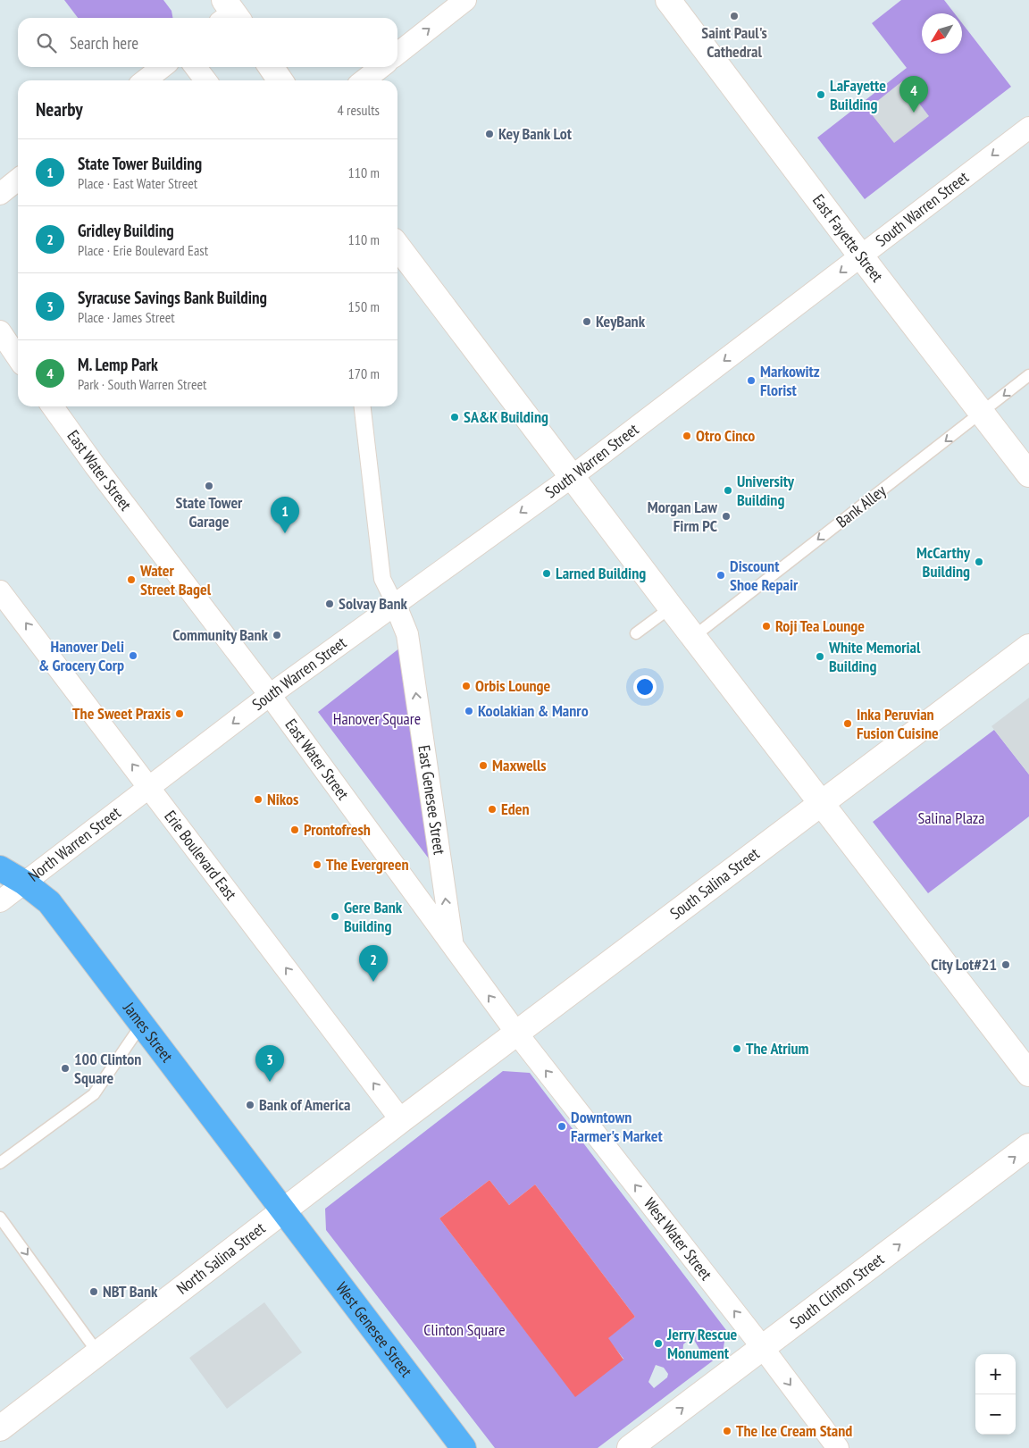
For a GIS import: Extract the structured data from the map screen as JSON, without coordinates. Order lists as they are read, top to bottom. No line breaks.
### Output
{"streets":{"main road":["James Street","West Genesee Street"],"street":["South Warren Street","East Fayette Street","East Water Street","East Genesee Street","North Warren Street","Erie Boulevard East","South Salina Street","West Water Street","North Salina Street","South Clinton Street"],"lane":["Bank Alley"]},"crossings":[["South Warren Street","East Fayette Street"],["South Warren Street","East Water Street"],["South Warren Street","East Genesee Street"],["South Warren Street","North Warren Street"],["South Warren Street","Erie Boulevard East"],["East Fayette Street","Bank Alley"],["East Water Street","East Genesee Street"],["East Water Street","South Salina Street"],["East Water Street","West Water Street"],["North Warren Street","Erie Boulevard East"],["North Warren Street","James Street"],["Erie Boulevard East","South Salina Street"],["Erie Boulevard East","North Salina Street"],["South Salina Street","West Water Street"],["South Salina Street","North Salina Street"],["James Street","North Salina Street"],["James Street","West Genesee Street"],["West Water Street","South Clinton Street"],["North Salina Street","West Genesee Street"]],"one_way":["South Warren Street","Bank Alley","East Genesee Street","Erie Boulevard East","South Clinton Street"],"parks":["Hanover Square","Salina Plaza","Clinton Square"],"places":["Saint Paul's Cathedral","LaFayette Building","Key Bank Lot","KeyBank","Markowitz Florist","SA&K Building","Otro Cinco","State Tower Garage","University Building","Morgan Law Firm PC","McCarthy Building","Larned Building","Discount Shoe Repair","Water Street Bagel","Solvay Bank","Roji Tea Lounge","Community Bank","Hanover Deli & Grocery Corp","White Memorial Building","Orbis Lounge","Koolakian & Manro","The Sweet Praxis","Inka Peruvian Fusion Cuisine","Maxwells","Nikos","Eden","Prontofresh","The Evergreen","Gere Bank Building","City Lot#21","The Atrium","100 Clinton Square","Bank of America","Downtown Farmer's Market","NBT Bank","Jerry Rescue Monument","The Ice Cream Stand"],"north":"bottom left","page":{"search":"Search here","pins":["4","1","2","3"],"heading":["Nearby","4 results"],"list":[{"mark":"1","name":"State Tower Building","note":"Place · East Water Street","value":"110 m"},{"mark":"2","name":"Gridley Building","note":"Place · Erie Boulevard East","value":"110 m"},{"mark":"3","name":"Syracuse Savings Bank Building","note":"Place · James Street","value":"150 m"},{"mark":"4","name":"M. Lemp Park","note":"Park · South Warren Street","value":"170 m"}],"map_buttons":["+","−"]}}
